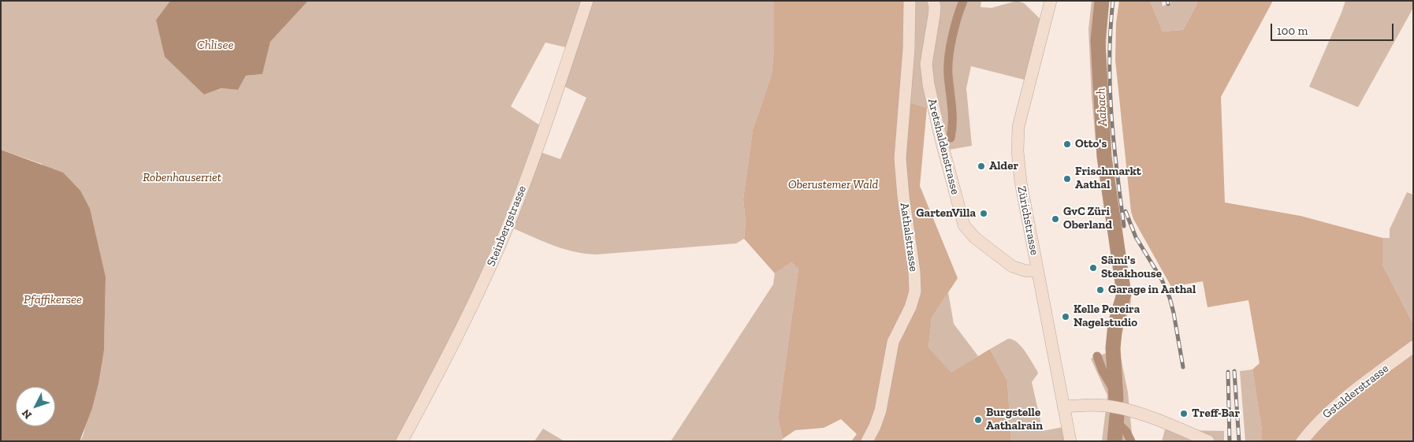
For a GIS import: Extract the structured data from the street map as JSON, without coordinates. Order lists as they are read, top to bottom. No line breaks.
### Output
{"streets":{"street":["Aretshaldenstrasse","Zürichstrasse","Steinbergstrasse","Aathalstrasse","Gstalderstrasse"]},"crossings":[["Aretshaldenstrasse","Zürichstrasse"]],"water":["Chlisee","Aabach","Pfäffikersee"],"parks":["Robenhauserriet","Oberustemer Wald"],"places":["Otto's","Alder","Frischmarkt Aathal","GartenVilla","GvC Züri Oberland","Sämi's Steakhouse","Garage in Aathal","Kelle Pereira Nagelstudio","Treff-Bar","Burgstelle Aathalrain"],"scale_bar":"100 m","north":"bottom left"}
